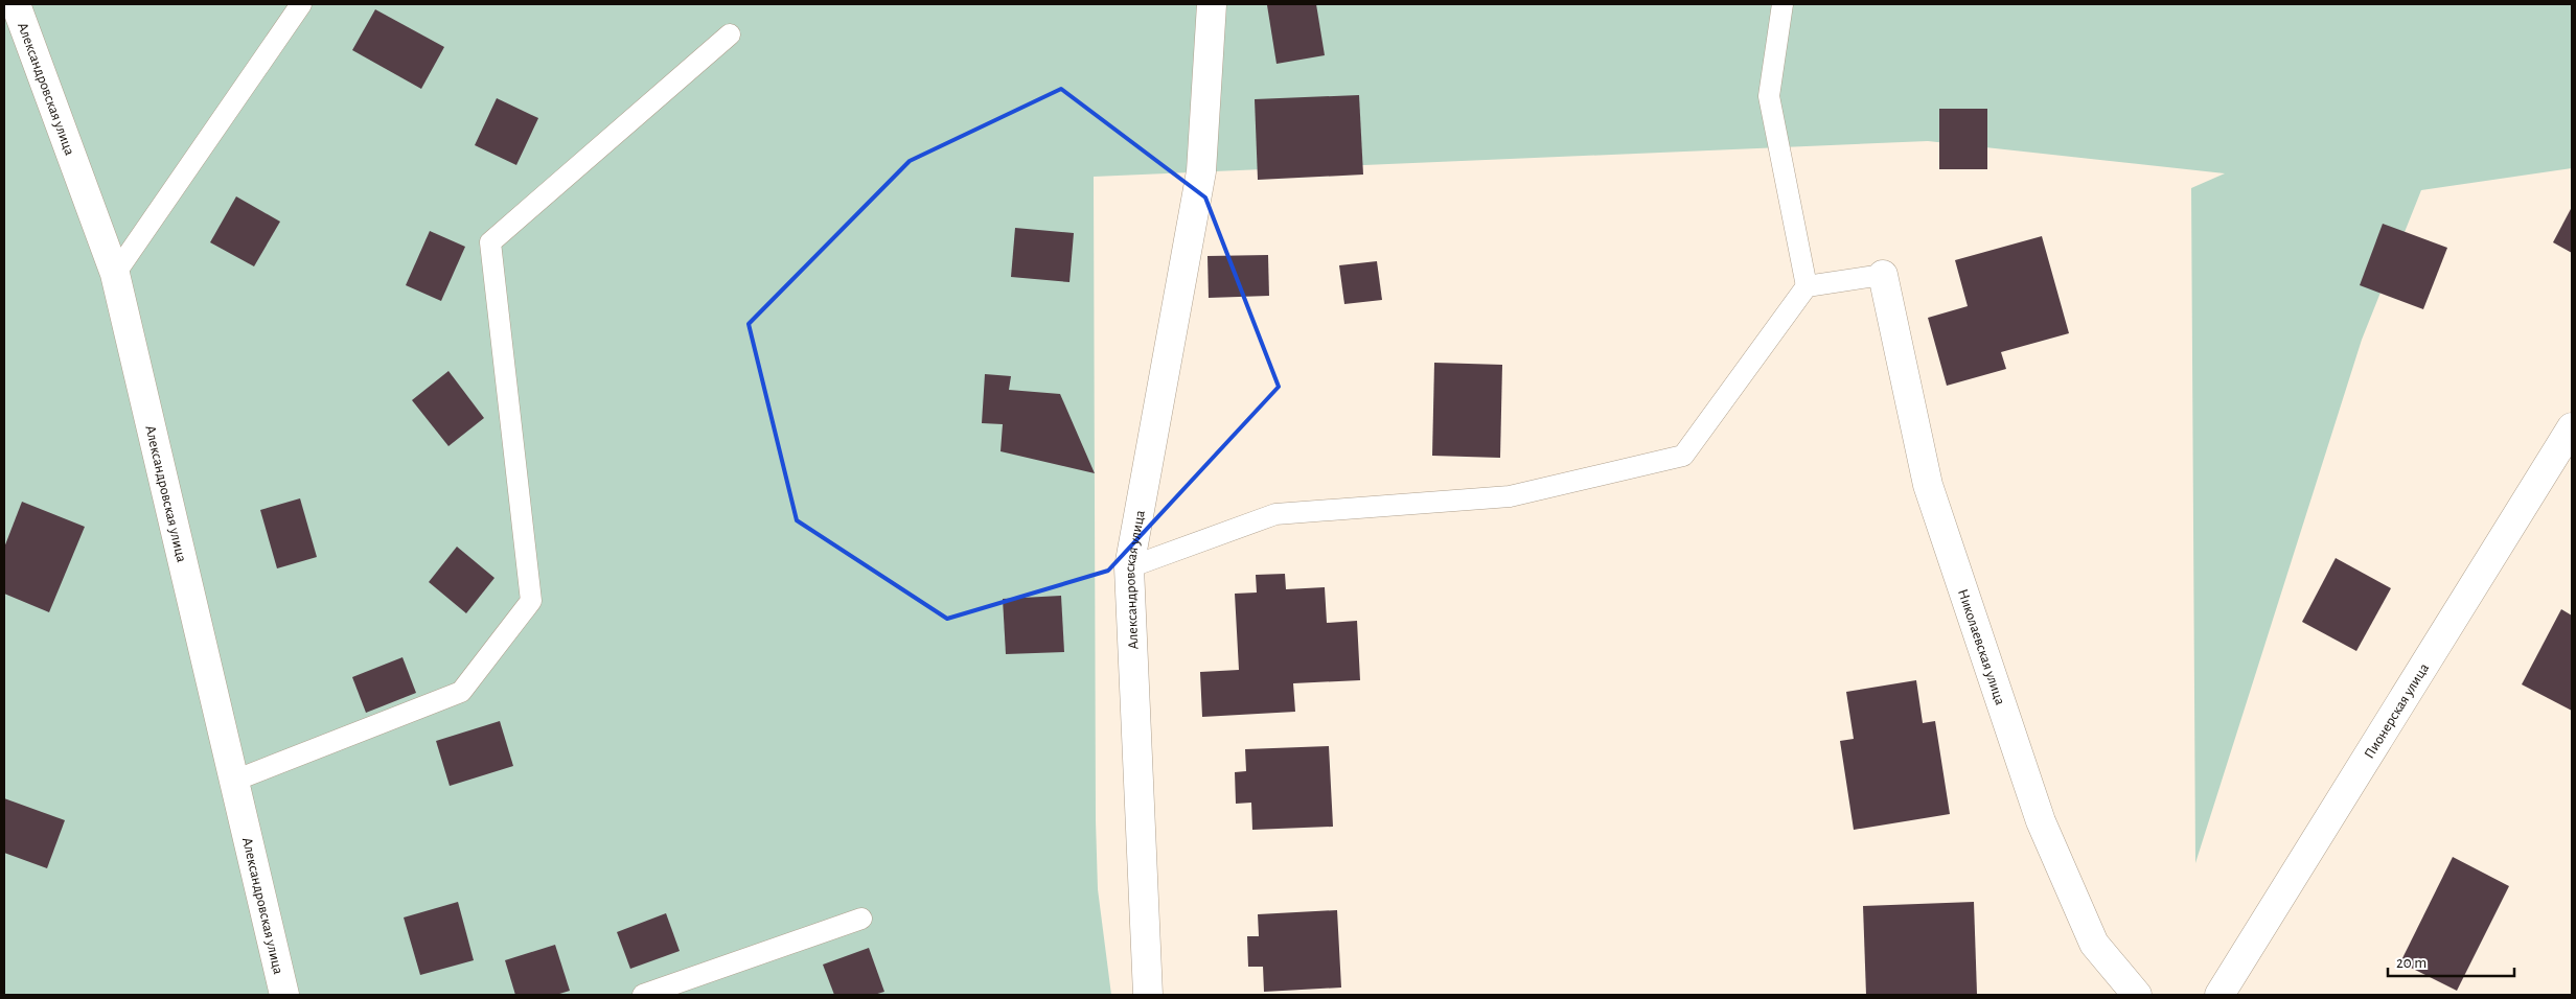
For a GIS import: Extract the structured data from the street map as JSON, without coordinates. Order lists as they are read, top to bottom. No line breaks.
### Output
{"streets":{"street":["Александровская улица","Николаевская улица","Пионерская улица"]},"scale_bar":"20 m"}
